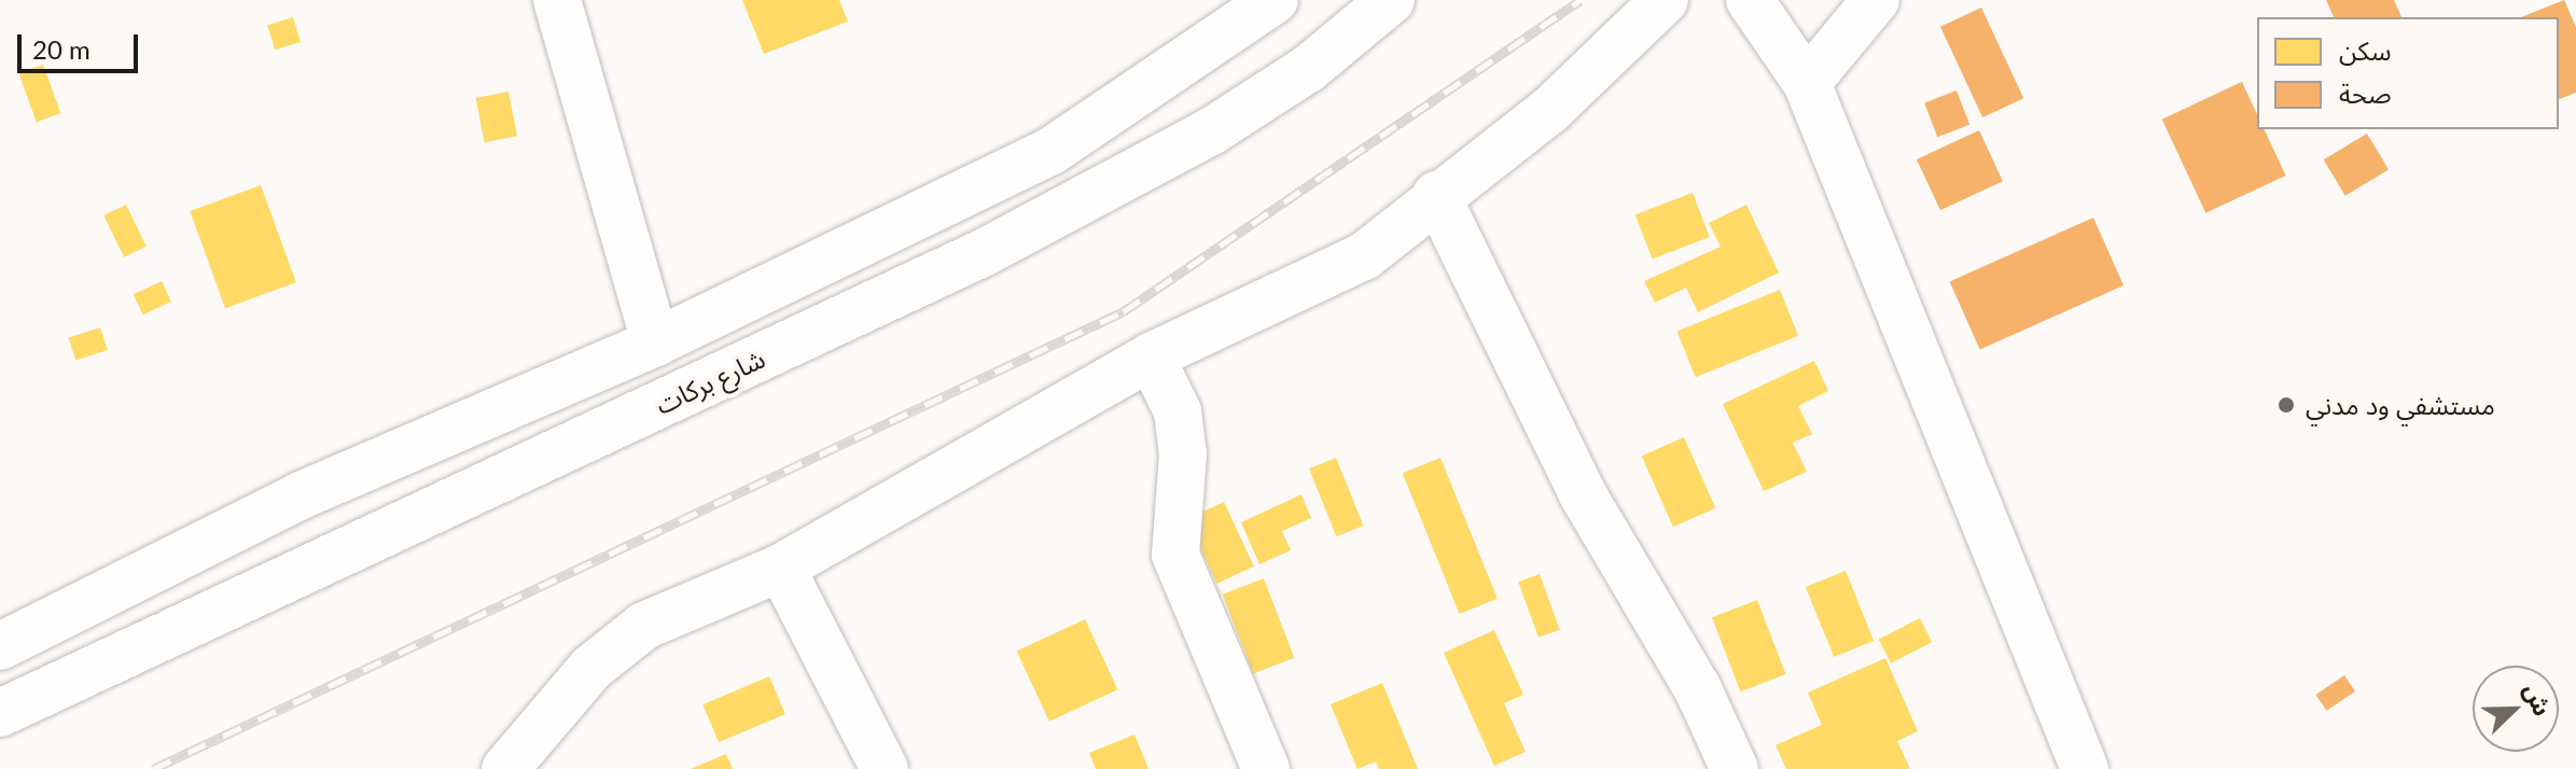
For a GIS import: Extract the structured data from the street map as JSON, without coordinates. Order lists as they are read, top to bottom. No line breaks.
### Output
{"streets":{"street":["شارع بركات"]},"places":["مستشفي ود مدني"],"legend":["سكن","صحة"],"scale_bar":"20 m","north":"top right"}
